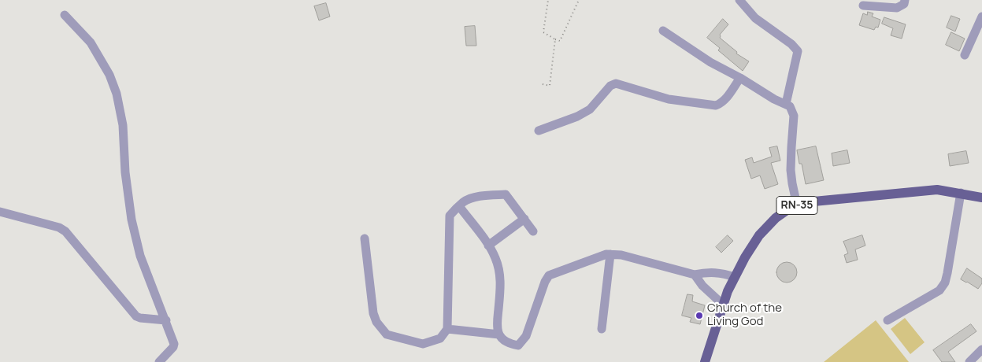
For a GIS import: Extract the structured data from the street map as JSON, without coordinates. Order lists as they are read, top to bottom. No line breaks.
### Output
{"streets":{"main road":["RN-35"]},"places":["Church of the Living God"]}
